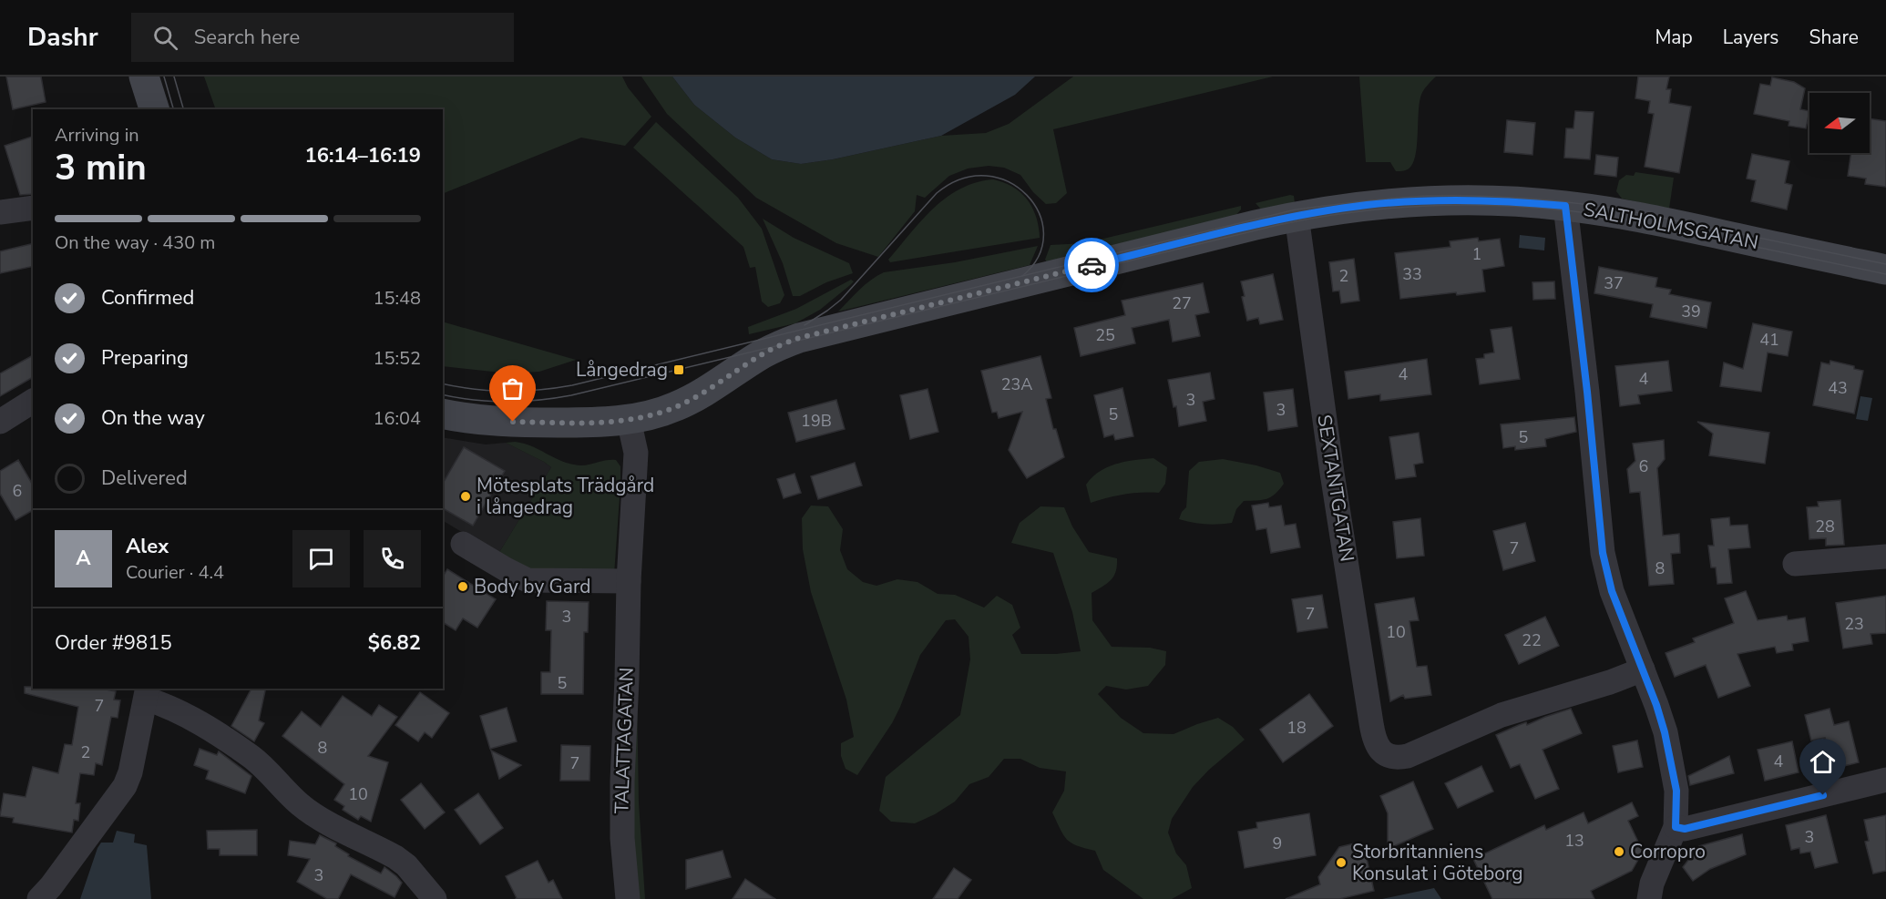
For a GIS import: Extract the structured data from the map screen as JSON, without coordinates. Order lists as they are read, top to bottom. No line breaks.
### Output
{"streets":{"street":["SALTHOLMSGATAN","SEXTANTGATAN","TALATTAGATAN"]},"crossings":[["SALTHOLMSGATAN","SEXTANTGATAN"],["SALTHOLMSGATAN","TALATTAGATAN"]],"places":{"transit":["Långedrag"],"other":["Mötesplats Trädgård i långedrag","Body by Gard","Corropro","Storbritanniens Konsulat i Göteborg"]},"house_numbers":["1","33","2","37","27","39","25","41","4","4","23A","43","3","3","5","19B","5","6","6","28","7","8","7","3","23","10","22","5","7","18","8","2","4","7","10","3","13","9","3"],"north":"left","page":{"header":"Dashr","search":"Search here","nav":["Map","Layers","Share"],"heading":["3 min","Arriving in","16:14–16:19"],"panel":["Alex","Courier · 4.4","Order #9815","$6.82"],"bar":"On the way · 430 m","list":[["Confirmed","15:48"],["Preparing","15:52"],["On the way","16:04"],"Delivered"],"round":"A"}}
